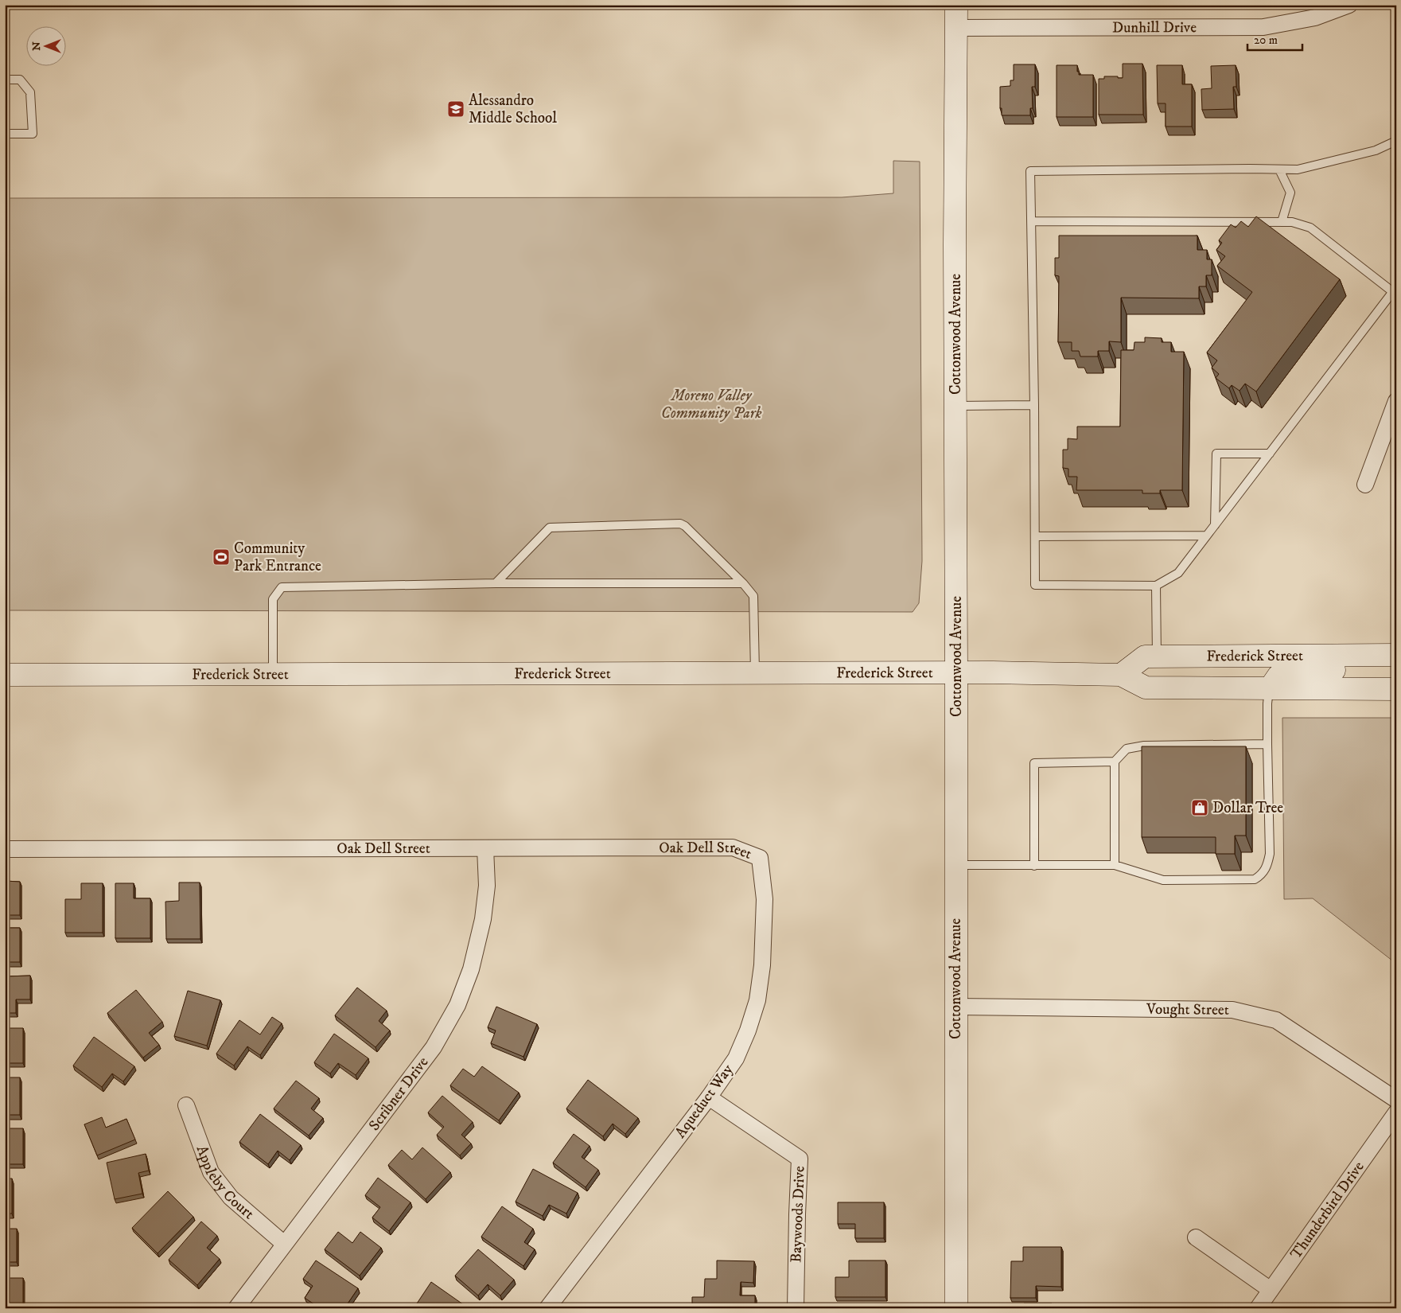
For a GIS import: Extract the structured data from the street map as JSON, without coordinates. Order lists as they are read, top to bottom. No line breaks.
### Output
{"streets":{"main road":["Cottonwood Avenue","Frederick Street"],"street":["Dunhill Drive","Oak Dell Street","Vought Street","Scribner Drive","Aqueduct Way","Appleby Court","Thunderbird Drive","Baywoods Drive"]},"crossings":[["Dunhill Drive","Cottonwood Avenue"],["Cottonwood Avenue","Frederick Street"],["Cottonwood Avenue","Vought Street"],["Oak Dell Street","Scribner Drive"],["Oak Dell Street","Aqueduct Way"],["Scribner Drive","Appleby Court"],["Aqueduct Way","Baywoods Drive"]],"parks":["Moreno Valley Community Park"],"places":{"school or university":["Alessandro Middle School"],"sports":["Community Park Entrance"],"shop":["Dollar Tree"]},"scale_bar":"20 m","north":"left"}
